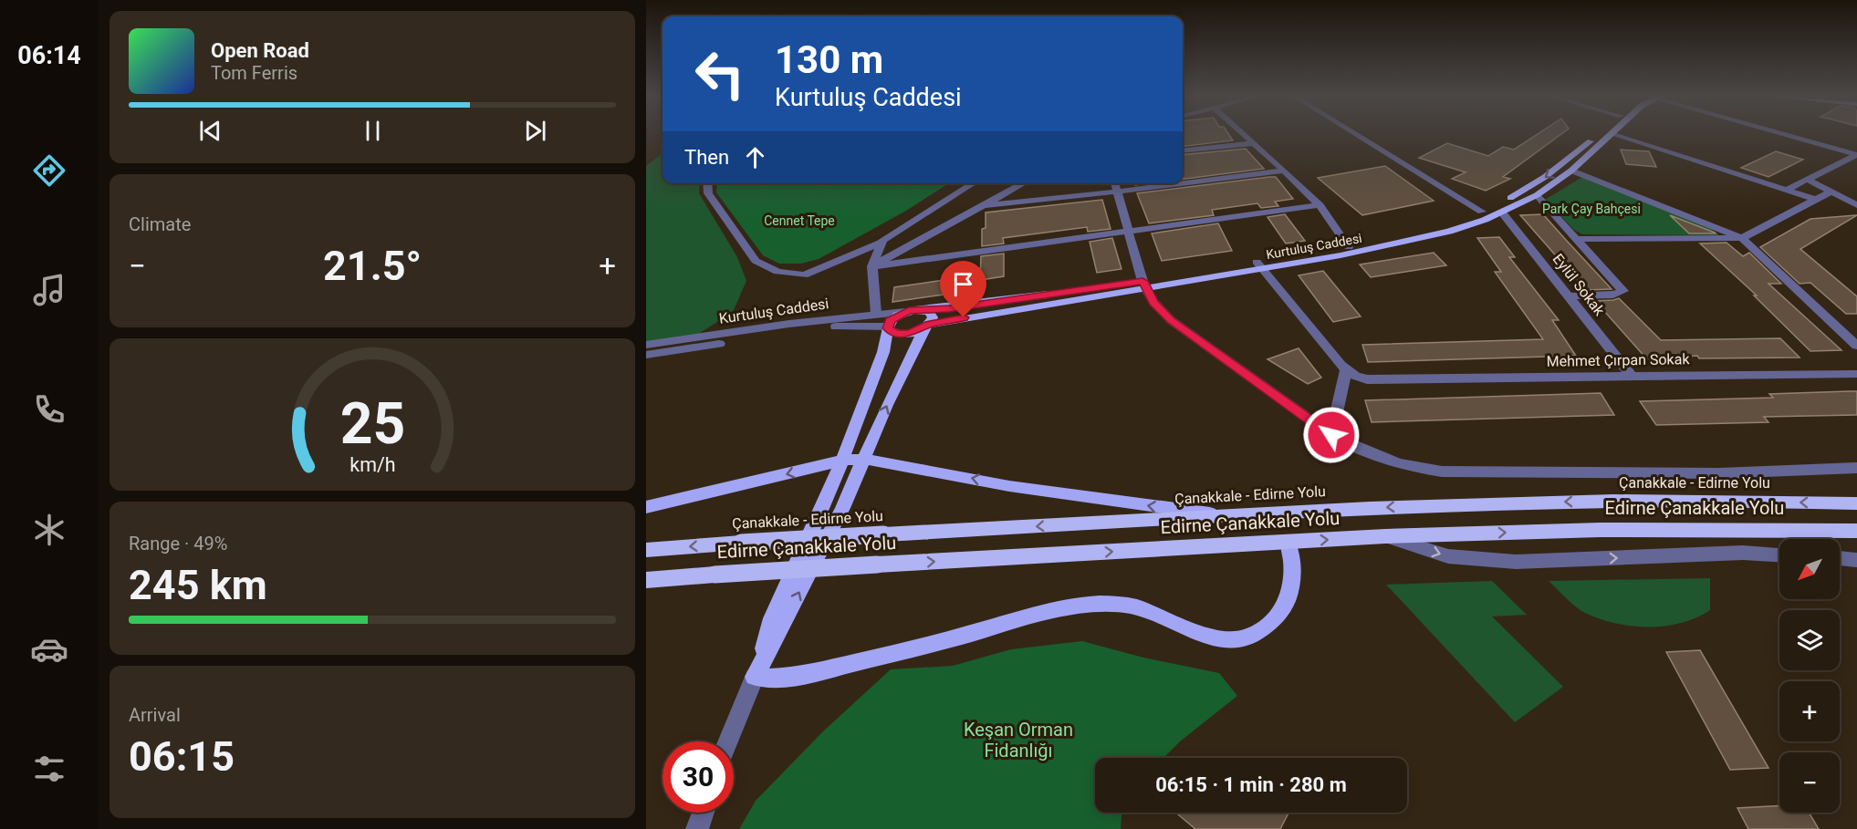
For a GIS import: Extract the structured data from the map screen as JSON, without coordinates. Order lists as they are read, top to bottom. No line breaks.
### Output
{"streets":{"highway":["Çanakkale - Edirne Yolu","Edirne Çanakkale Yolu"],"main road":["Kurtuluş Caddesi"],"street":["Eylül Sokak","Mehmet Çırpan Sokak"]},"crossings":[["Kurtuluş Caddesi","Eylül Sokak"],["Eylül Sokak","Mehmet Çırpan Sokak"]],"one_way":["Çanakkale - Edirne Yolu","Edirne Çanakkale Yolu"],"parks":["Park Çay Bahçesi","Cennet Tepe","Keşan Orman Fidanlığı"],"north":"bottom left","page":{"tabs":"06:14","turn":["130 m","Kurtuluş Caddesi"],"song":["Open Road","Tom Ferris"],"then":"Then","tile":["Climate",["Range · 49%","245 km"],["Arrival","06:15"]],"heat":["−","21.5°","+"],"map_buttons":["+","−"],"limit":"30","trip":"06:15 · 1 min · 280 m","gauge":["25","km/h"]}}
